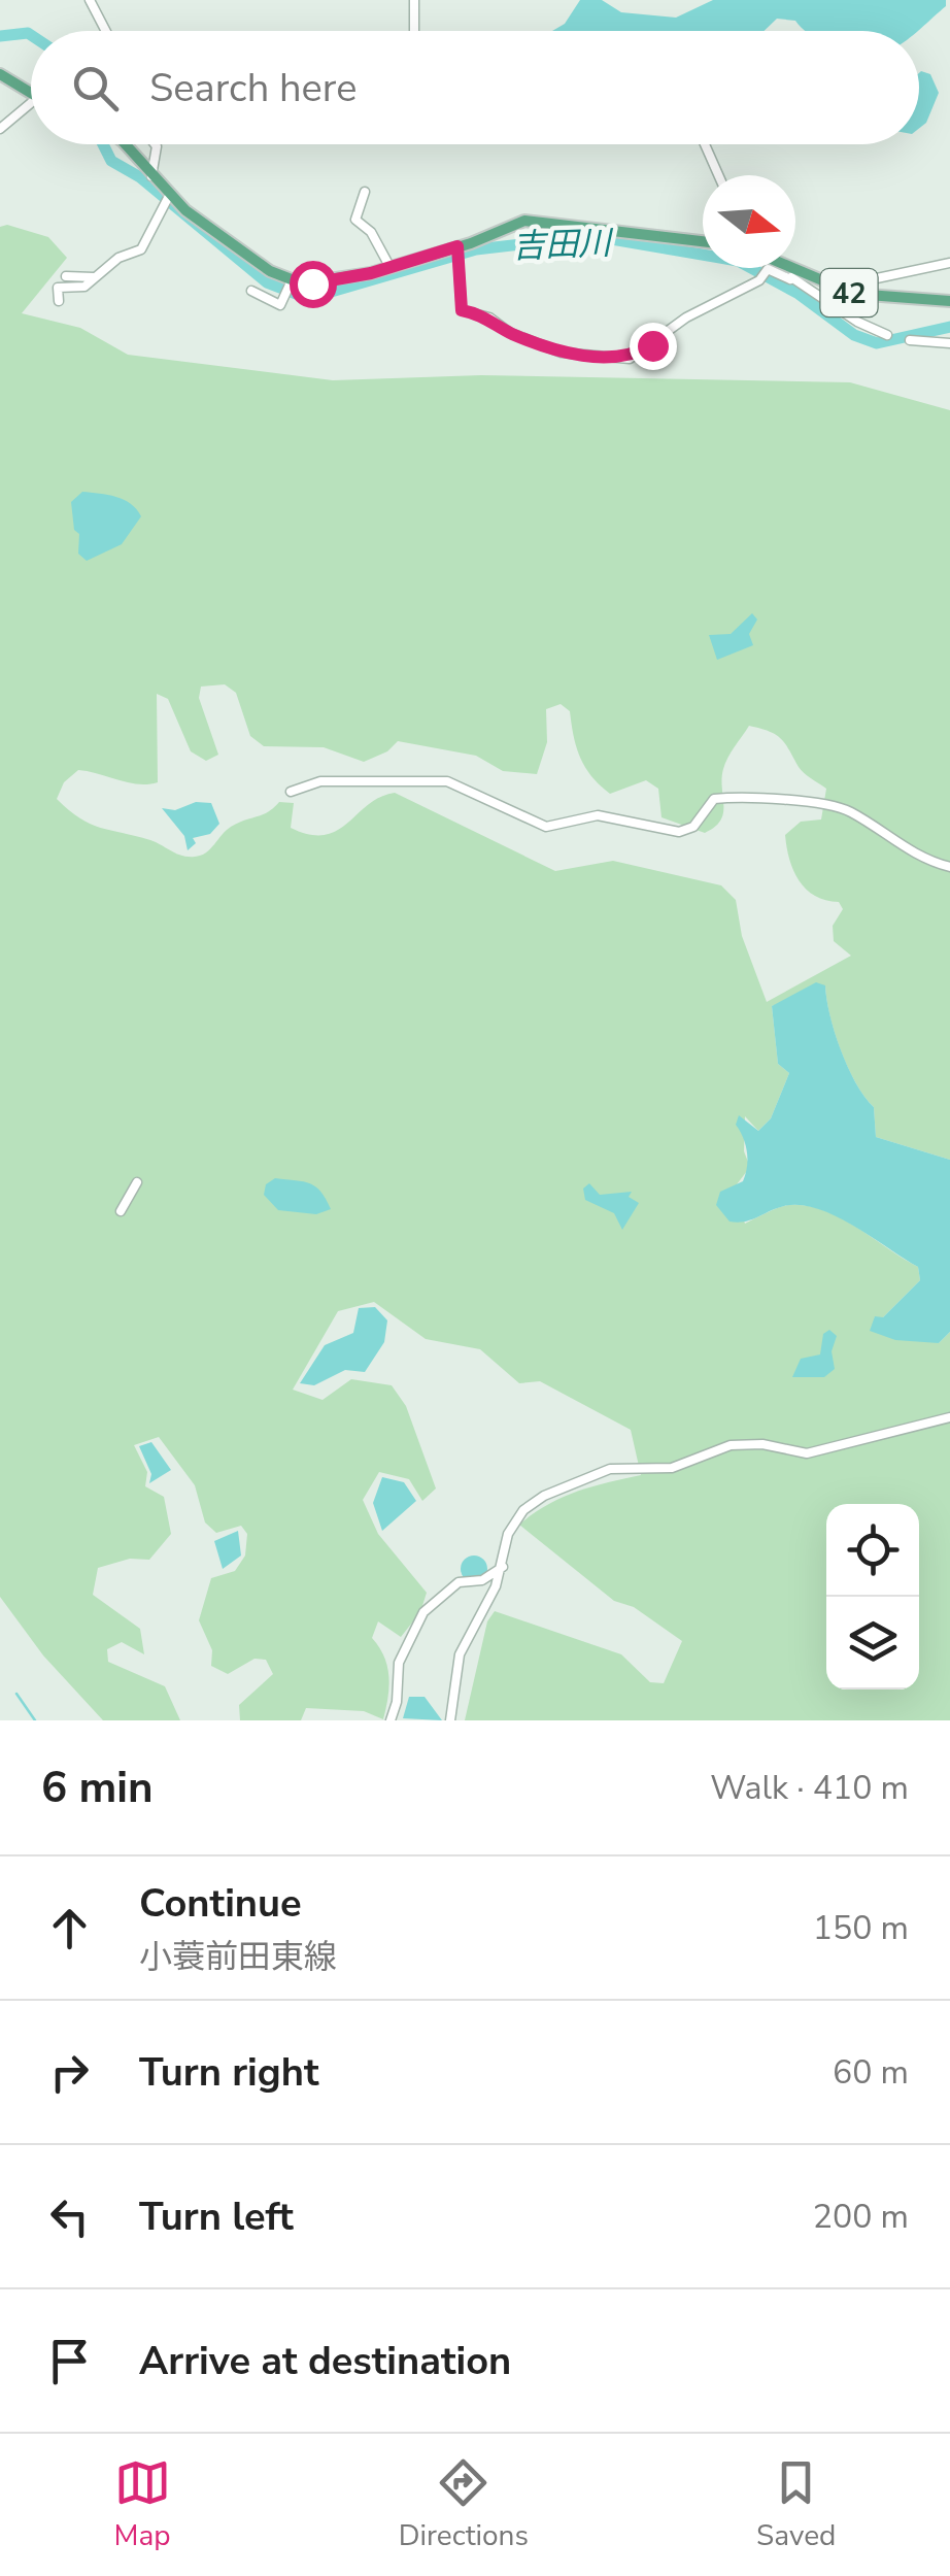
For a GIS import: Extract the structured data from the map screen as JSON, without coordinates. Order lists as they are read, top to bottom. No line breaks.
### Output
{"streets":{"main road":["42"]},"water":["吉田川"],"north":"right","page":{"search":"Search here","heading":["6 min","Walk · 410 m"],"list":[["Continue","小蓑前田東線","150 m"],["Turn right","60 m"],["Turn left","200 m"],"Arrive at destination"],"nav":["Map","Directions","Saved"]}}
